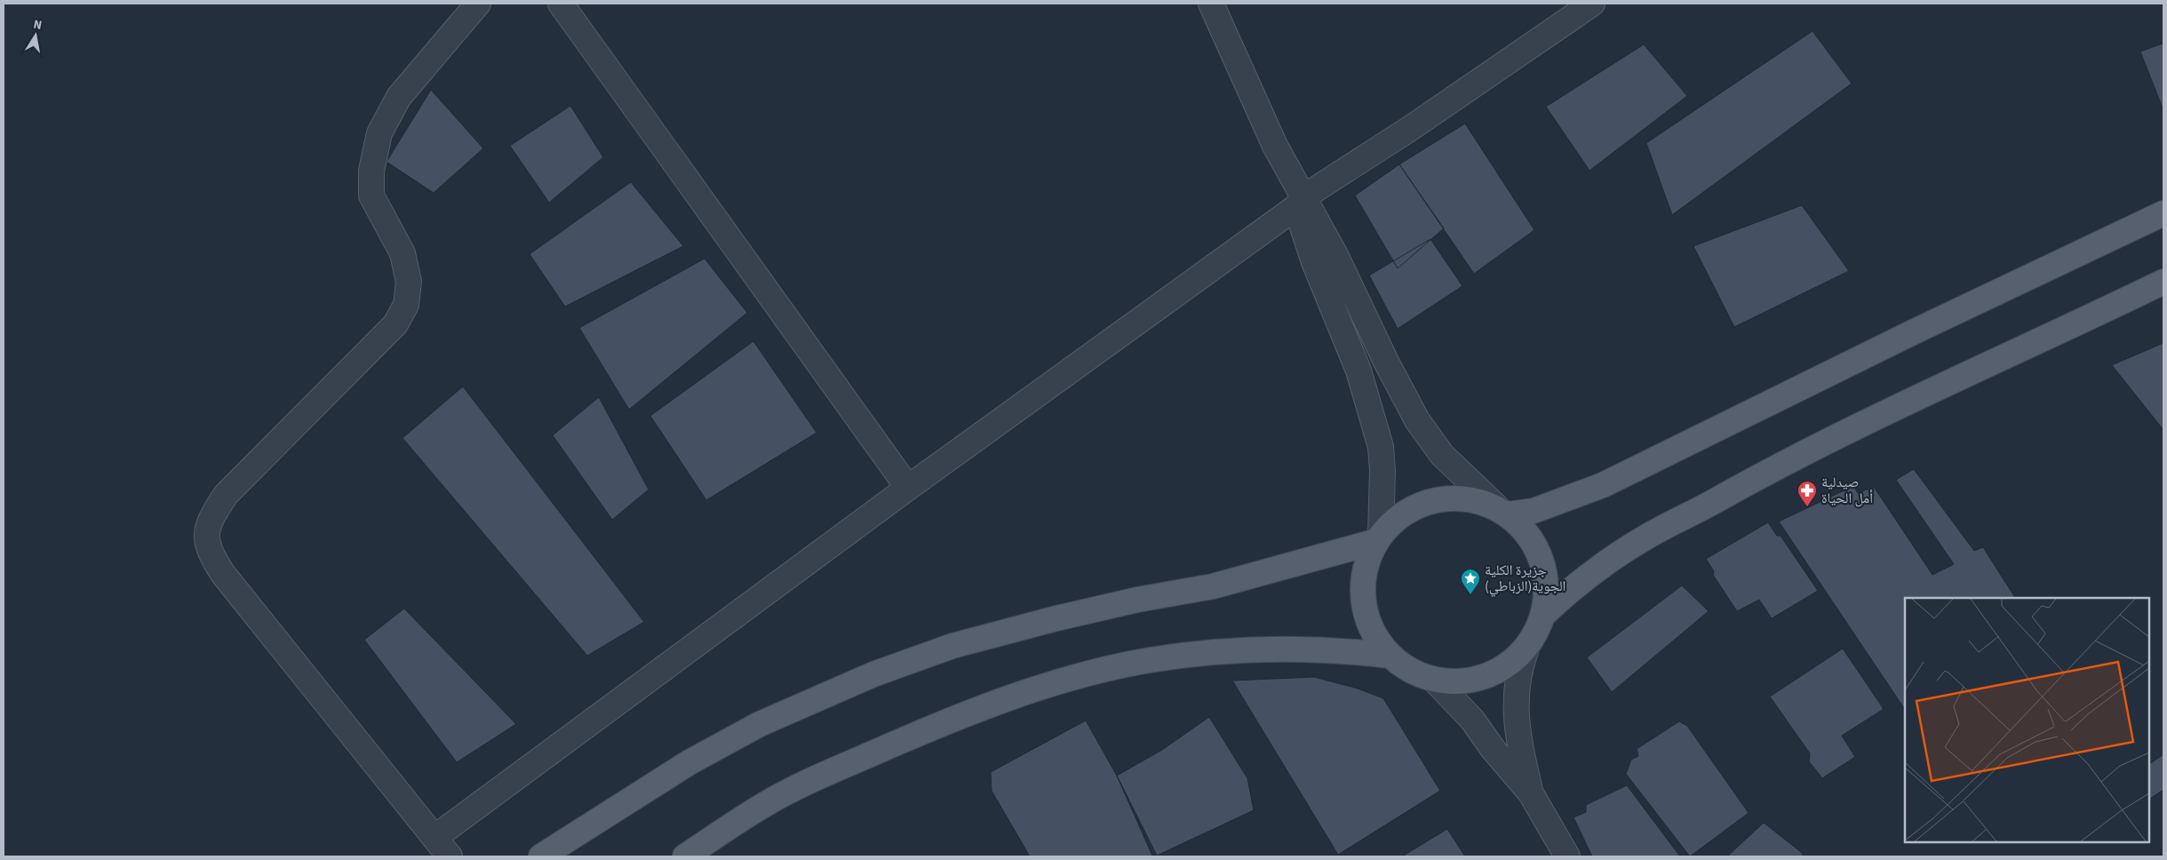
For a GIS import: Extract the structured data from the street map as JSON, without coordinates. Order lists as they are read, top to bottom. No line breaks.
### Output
{"places":{"pharmacy":["صيدلية أمل الحياة"],"place":["جزيرة الكلية الجوية(الزباطي)"]},"north":"top"}
